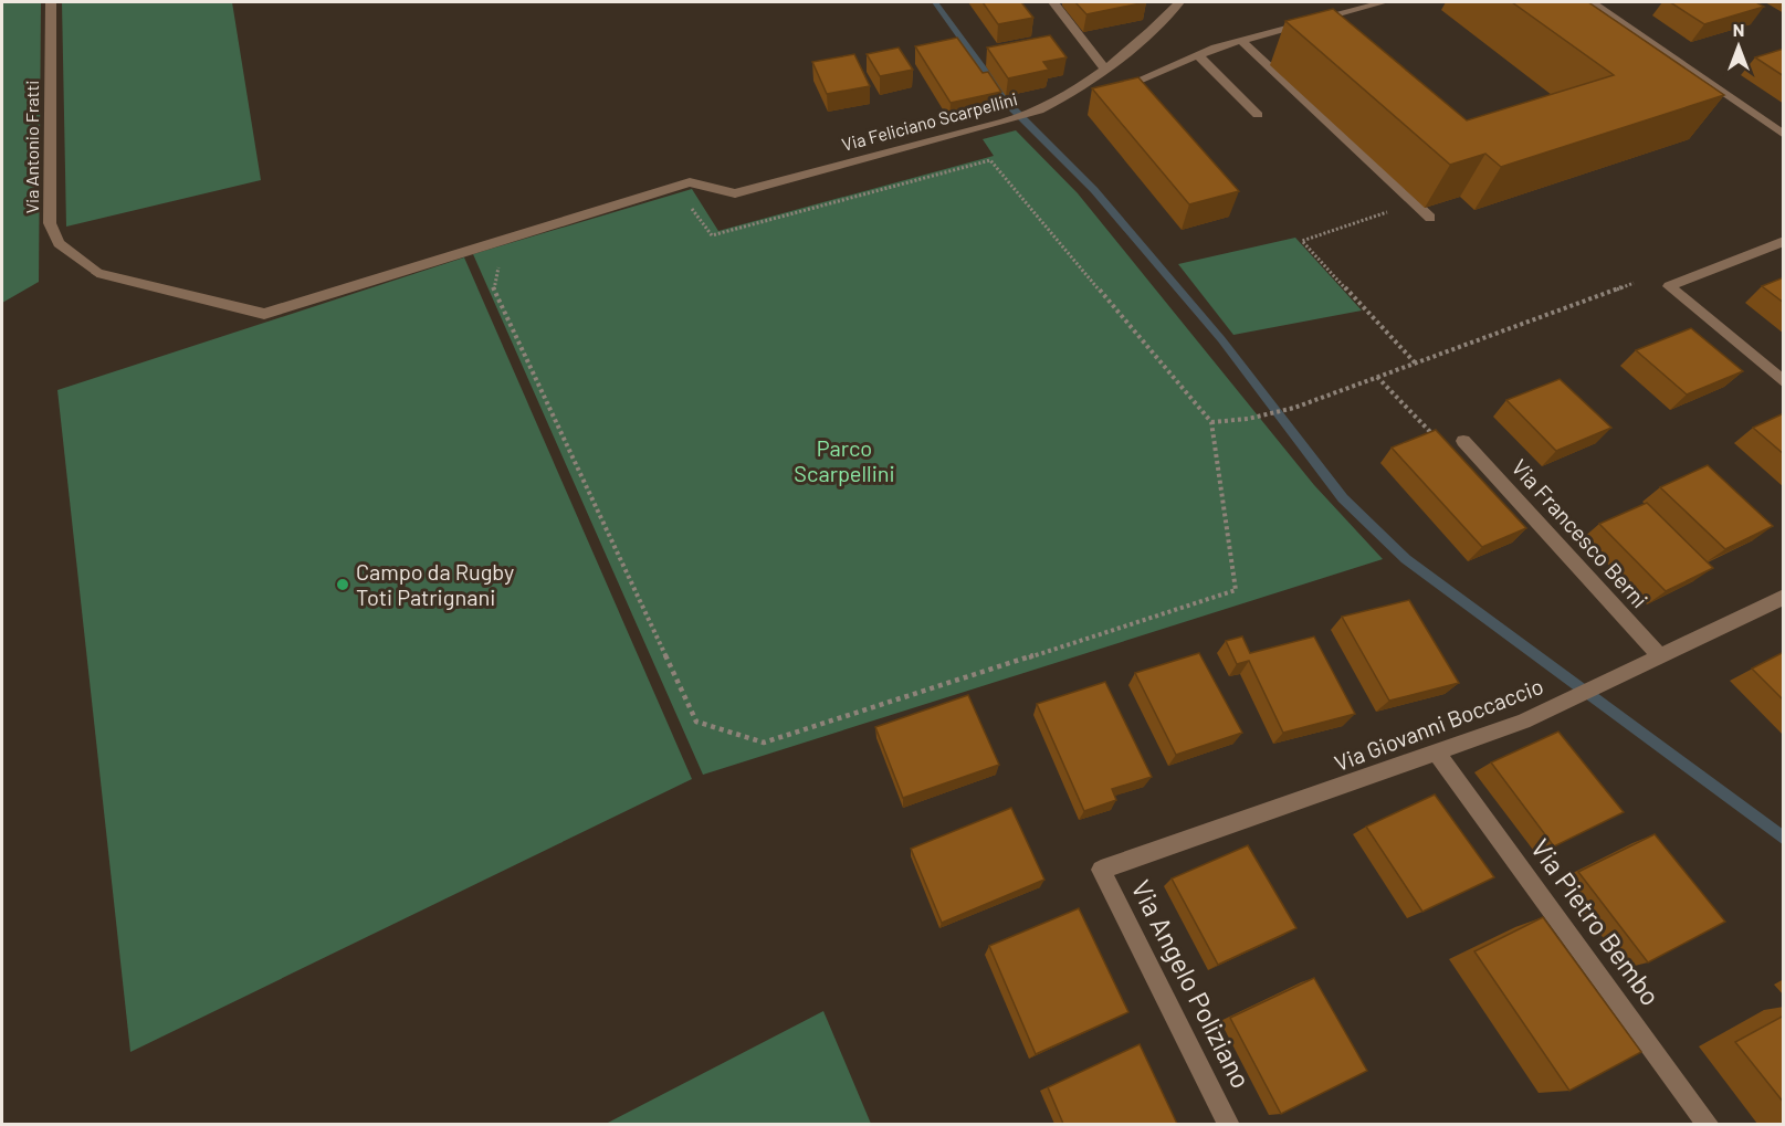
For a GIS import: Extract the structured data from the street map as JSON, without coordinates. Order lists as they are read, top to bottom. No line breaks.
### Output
{"streets":{"street":["Via Feliciano Scarpellini","Via Antonio Fratti","Via Francesco Berni","Via Giovanni Boccaccio","Via Pietro Bembo","Via Angelo Poliziano"]},"crossings":[["Via Francesco Berni","Via Giovanni Boccaccio"],["Via Giovanni Boccaccio","Via Pietro Bembo"],["Via Giovanni Boccaccio","Via Angelo Poliziano"]],"parks":["Parco Scarpellini"],"places":["Campo da Rugby Toti Patrignani"],"north":"top"}
